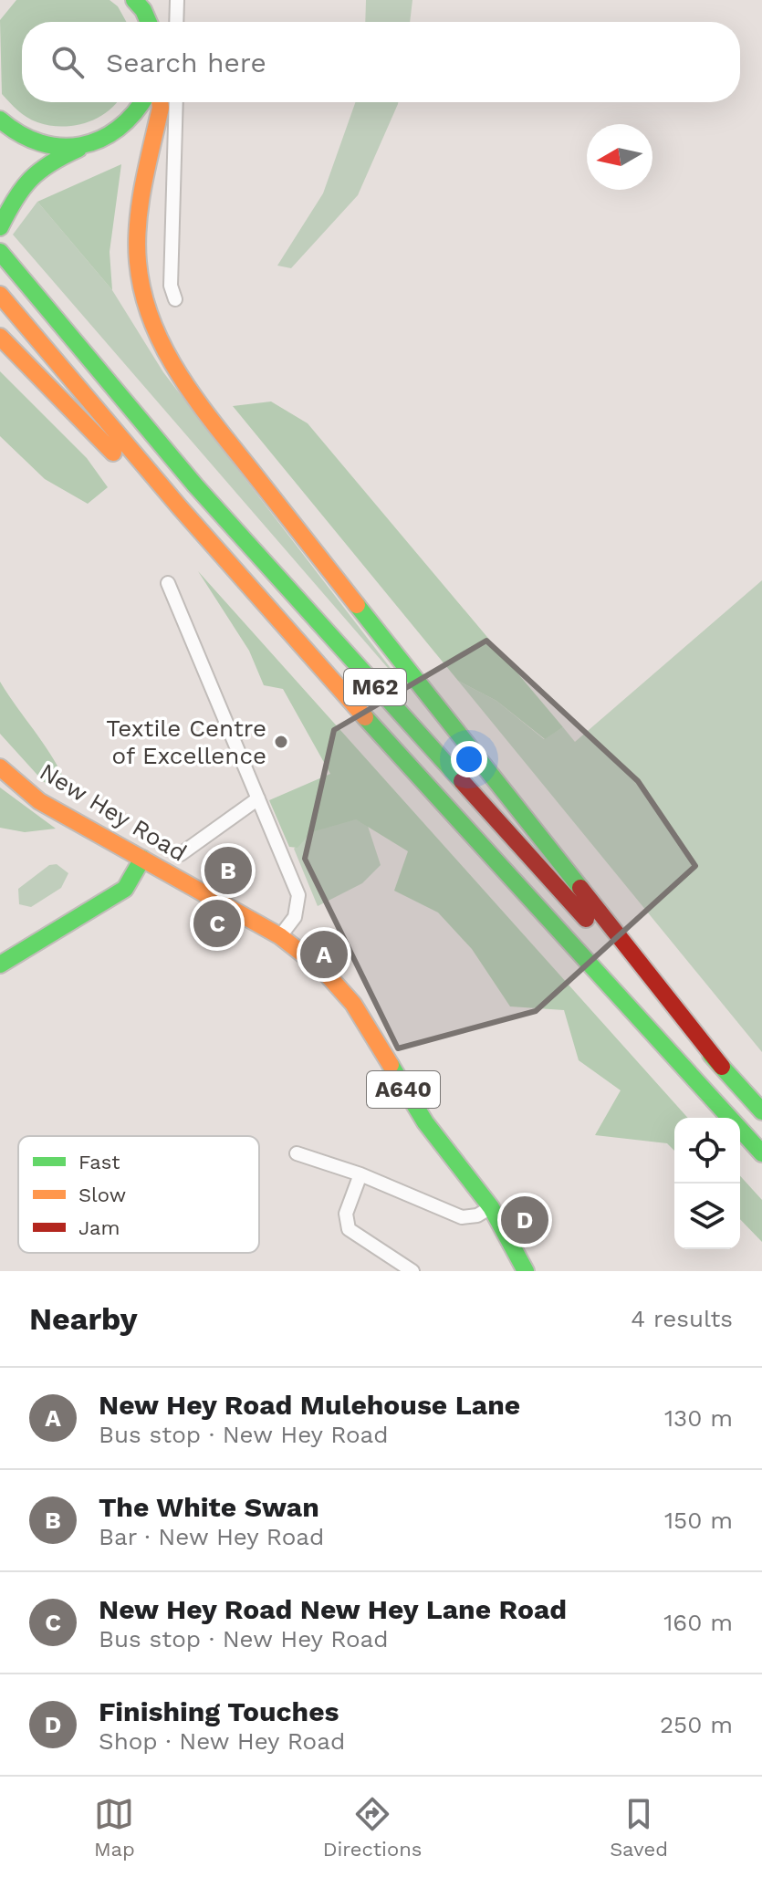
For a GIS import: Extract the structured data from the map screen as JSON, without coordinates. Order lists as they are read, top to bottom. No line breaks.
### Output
{"streets":{"main road":["M62","New Hey Road","A640"]},"places":["Textile Centre of Excellence"],"legend":["Fast","Slow","Jam"],"north":"left","page":{"search":"Search here","pins":["B","C","A","D"],"heading":["Nearby","4 results"],"list":[{"mark":"A","name":"New Hey Road Mulehouse Lane","note":"Bus stop · New Hey Road","value":"130 m"},{"mark":"B","name":"The White Swan","note":"Bar · New Hey Road","value":"150 m"},{"mark":"C","name":"New Hey Road New Hey Lane Road","note":"Bus stop · New Hey Road","value":"160 m"},{"mark":"D","name":"Finishing Touches","note":"Shop · New Hey Road","value":"250 m"}],"nav":["Map","Directions","Saved"]}}
